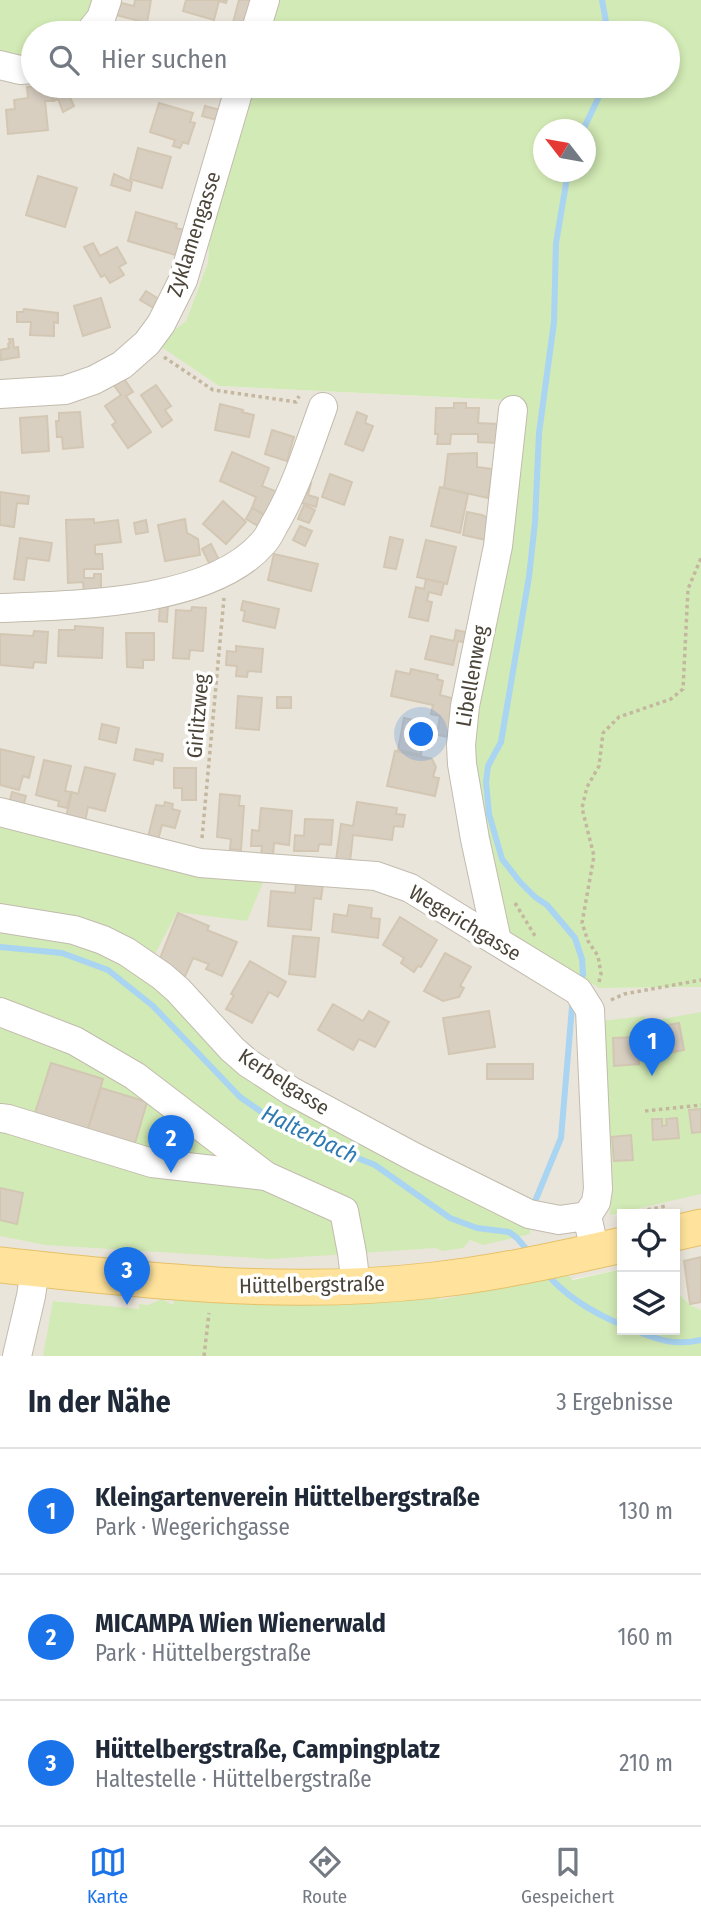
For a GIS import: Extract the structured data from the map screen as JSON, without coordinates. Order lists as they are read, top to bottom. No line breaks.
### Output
{"streets":{"main road":["Hüttelbergstraße"],"street":["Zyklamengasse","Libellenweg","Wegerichgasse","Kerbelgasse"],"path":["Girlitzweg"]},"crossings":[["Libellenweg","Wegerichgasse"],["Girlitzweg","Wegerichgasse"]],"water":["Halterbach"],"north":"top left","page":{"search":"Hier suchen","pins":["1","2","3"],"heading":["In der Nähe","3 Ergebnisse"],"list":[{"mark":"1","name":"Kleingartenverein Hüttelbergstraße","note":"Park · Wegerichgasse","value":"130 m"},{"mark":"2","name":"MICAMPA Wien Wienerwald","note":"Park · Hüttelbergstraße","value":"160 m"},{"mark":"3","name":"Hüttelbergstraße, Campingplatz","note":"Haltestelle · Hüttelbergstraße","value":"210 m"}],"nav":["Karte","Route","Gespeichert"]}}
